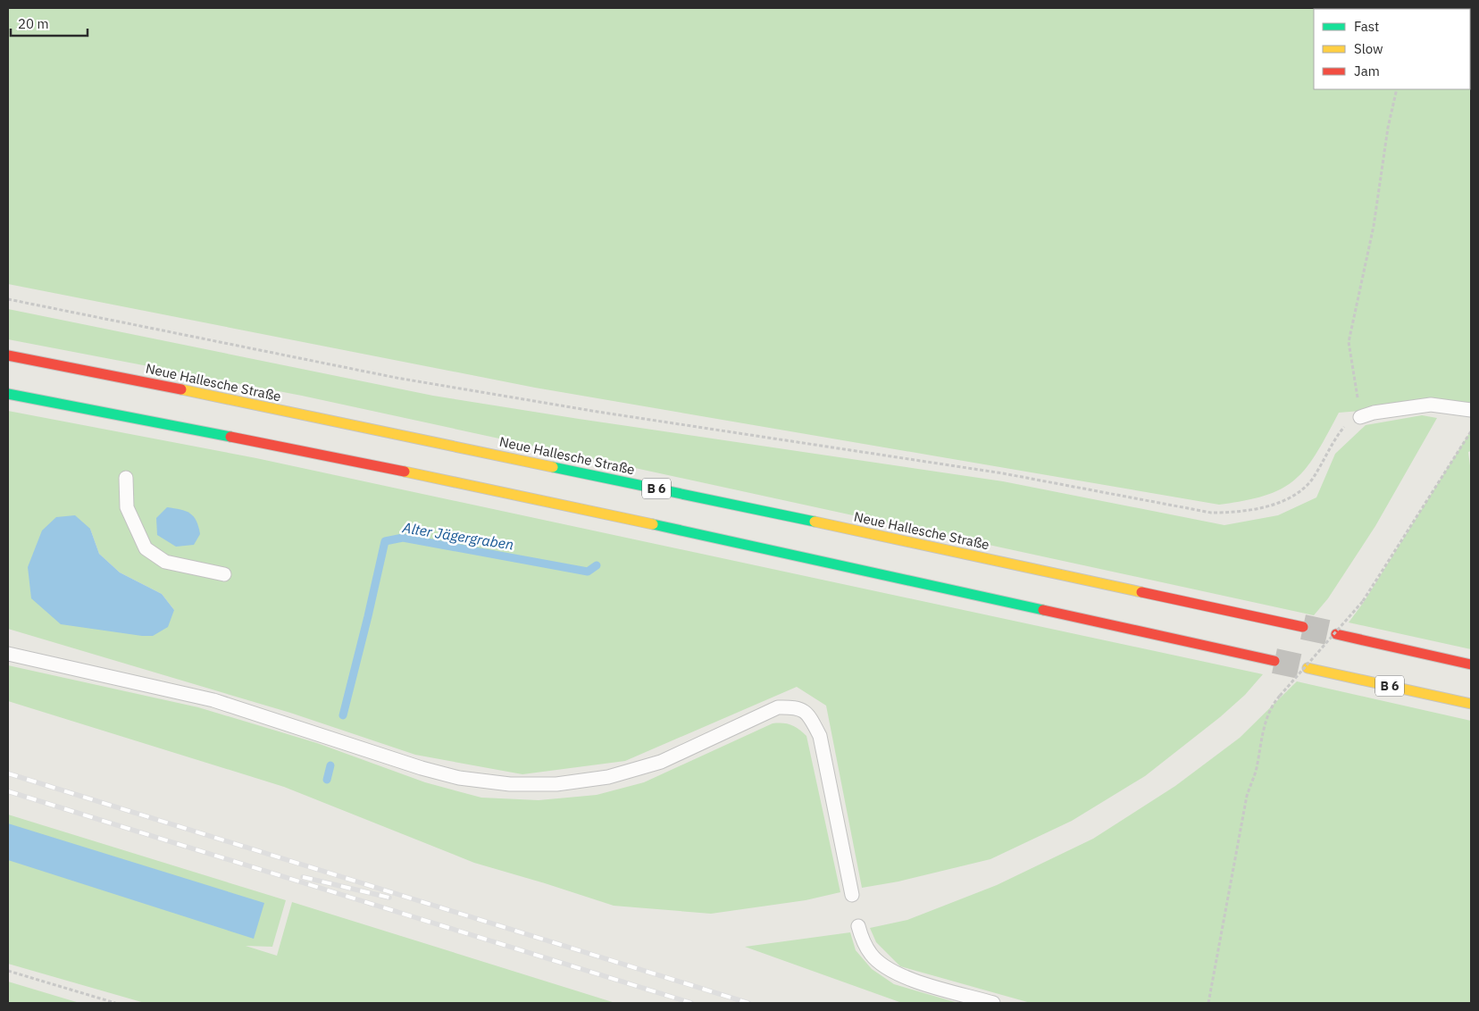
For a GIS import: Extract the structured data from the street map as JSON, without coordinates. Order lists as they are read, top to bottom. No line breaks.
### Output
{"streets":{"main road":["Neue Hallesche Straße","B 6"]},"water":["Alter Jägergraben"],"legend":["Fast","Slow","Jam"],"scale_bar":"20 m"}
